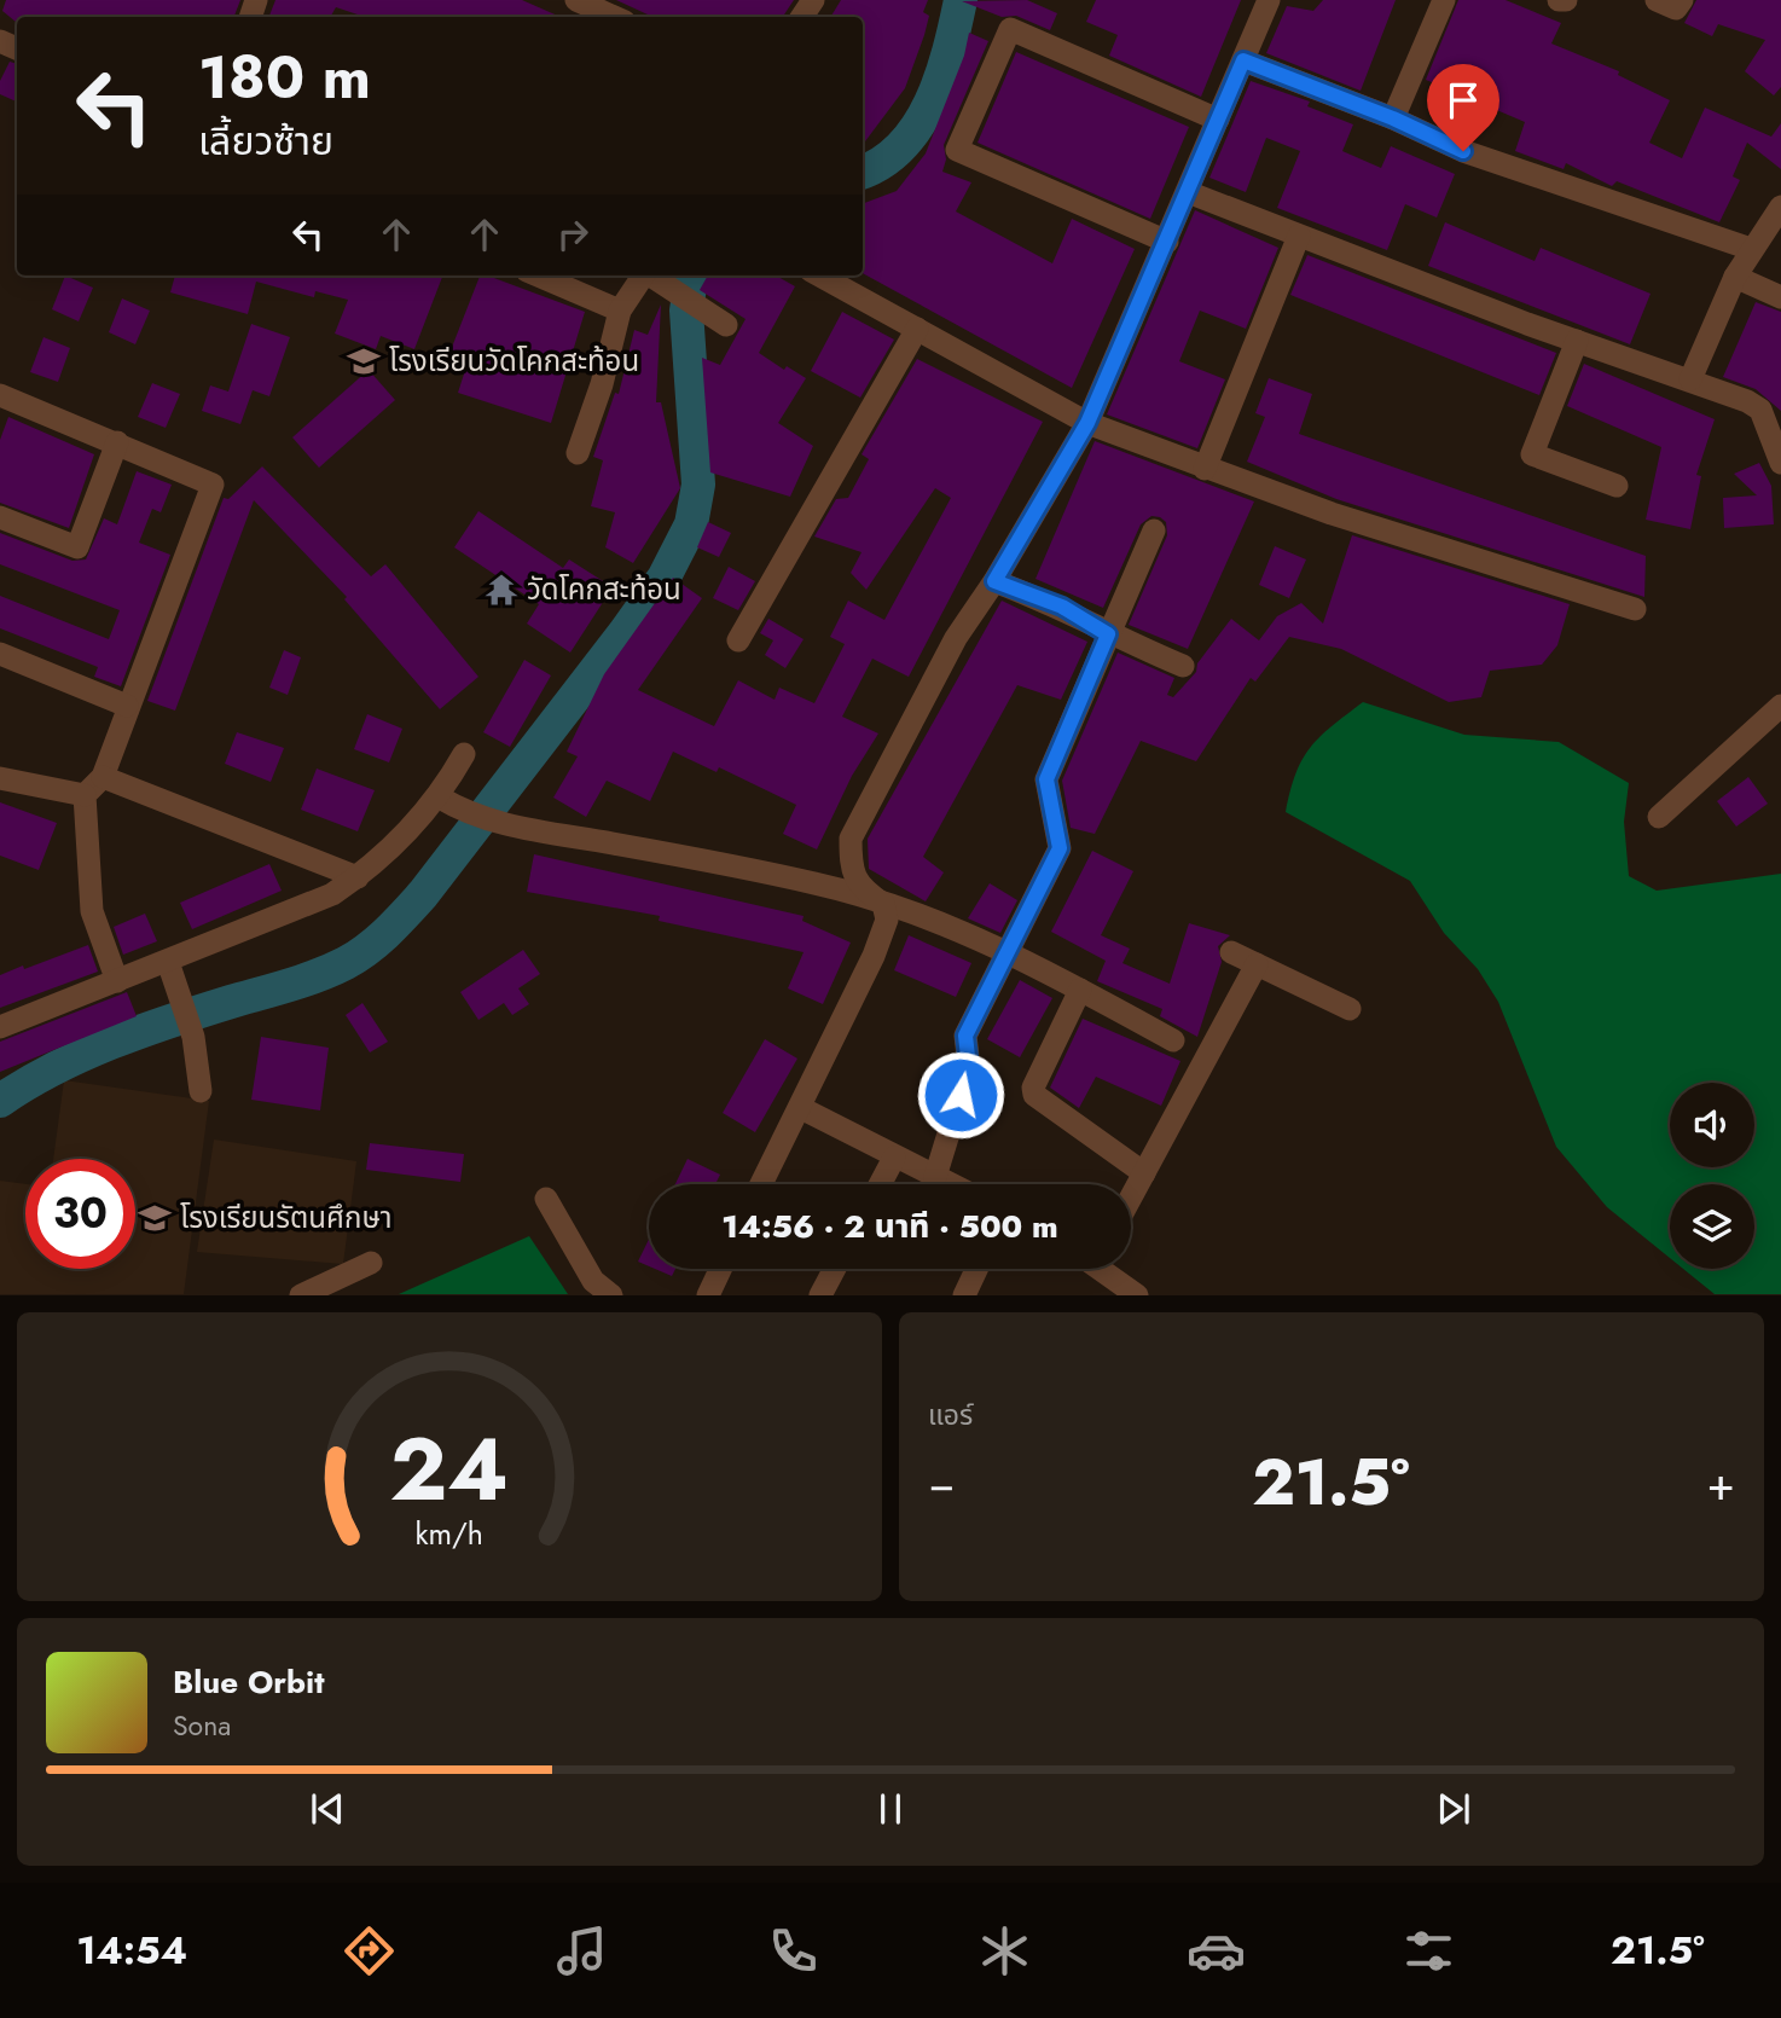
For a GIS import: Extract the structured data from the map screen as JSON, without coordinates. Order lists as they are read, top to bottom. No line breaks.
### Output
{"places":{"school or university":["โรงเรียนวัดโคกสะท้อน","โรงเรียนรัตนศึกษา"],"temple":["วัดโคกสะท้อน"]},"page":{"turn":["180 m","เลี้ยวซ้าย"],"limit":"30","trip":"14:56 · 2 นาที · 500 m","tile":"แอร์","heat":["−","21.5°","+"],"song":["Blue Orbit","Sona"],"tabs":["14:54","21.5°"],"gauge":["24","km/h"]}}
